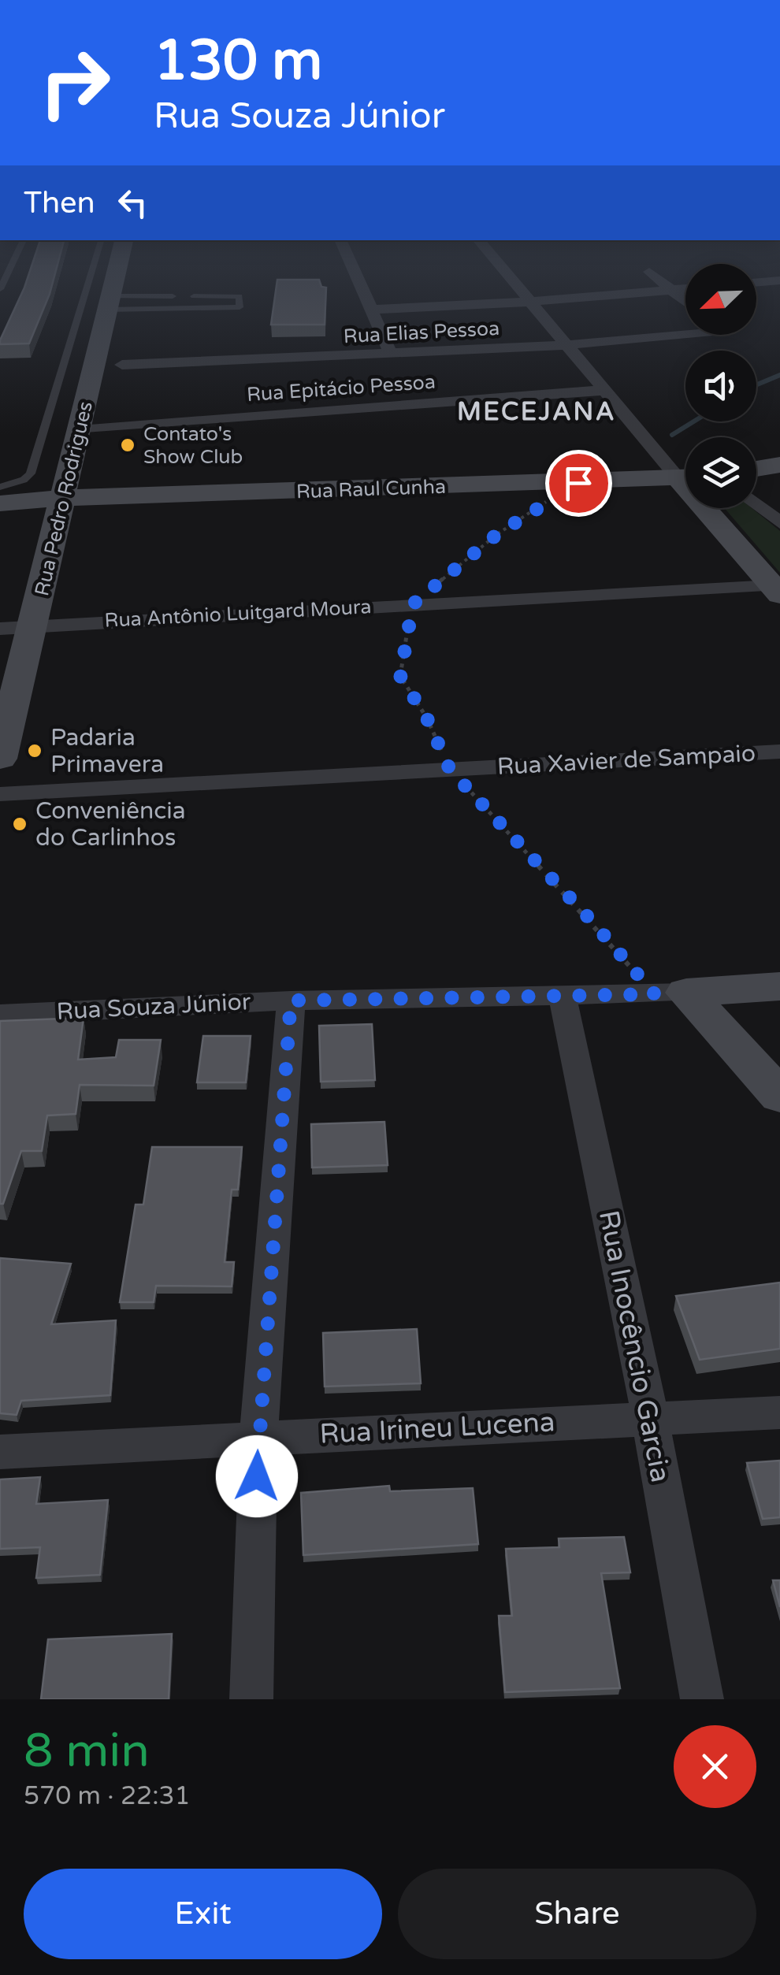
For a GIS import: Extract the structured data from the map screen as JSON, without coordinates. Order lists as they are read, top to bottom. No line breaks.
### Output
{"streets":{"main road":["Rua Raul Cunha","Rua Pedro Rodrigues","Rua Souza Júnior"],"street":["Rua Elias Pessoa","Rua Epitácio Pessoa","Rua Antônio Luitgard Moura","Rua Xavier de Sampaio","Rua Inocêncio Garcia","Rua Irineu Lucena"]},"crossings":[["Rua Epitácio Pessoa","Rua Pedro Rodrigues"],["Rua Raul Cunha","Rua Pedro Rodrigues"],["Rua Pedro Rodrigues","Rua Antônio Luitgard Moura"],["Rua Souza Júnior","Rua Inocêncio Garcia"],["Rua Inocêncio Garcia","Rua Irineu Lucena"]],"districts":["MECEJANA"],"places":["Contato's Show Club","Padaria Primavera","Conveniência do Carlinhos"],"north":"bottom left","page":{"turn":["130 m","Rua Souza Júnior"],"then":"Then","heading":["8 min","570 m · 22:31"],"buttons":["Exit","Share"]}}
